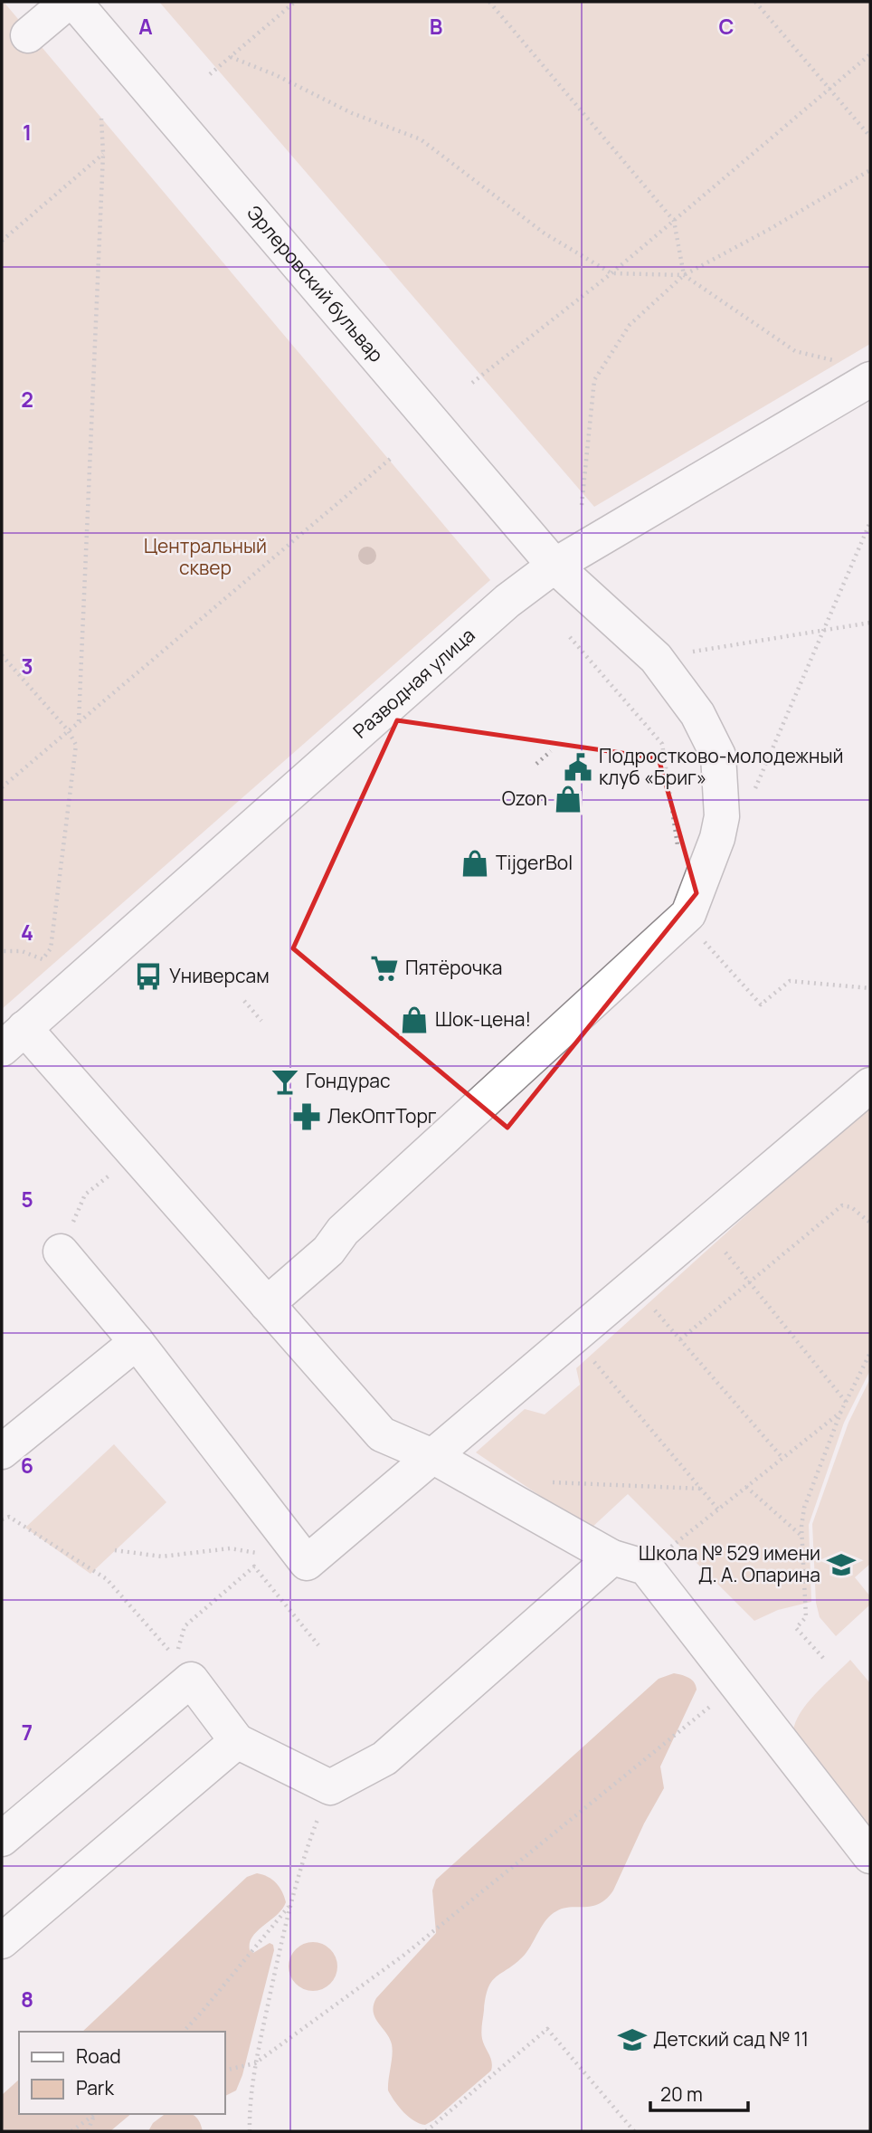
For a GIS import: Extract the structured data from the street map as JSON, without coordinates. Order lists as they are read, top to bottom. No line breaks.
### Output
{"streets":{"street":["Эрлеровский бульвар","Разводная улица"]},"crossings":[["Эрлеровский бульвар","Разводная улица"]],"parks":["Центральный сквер"],"places":{"public building":["Подростково-молодежный клуб «Бриг»"],"shop":["Ozon","TijgerBol","Шок-цена!"],"supermarket":["Пятёрочка"],"bus stop":["Универсам"],"bar":["Гондурас"],"pharmacy":["ЛекОптТорг"],"school or university":["Школа № 529 имени Д. А. Опарина","Детский сад № 11"]},"legend":["Road","Park"],"scale_bar":"20 m","grid":{"columns":["A","B","C"],"rows":["1","2","3","4","5","6","7","8"]}}
